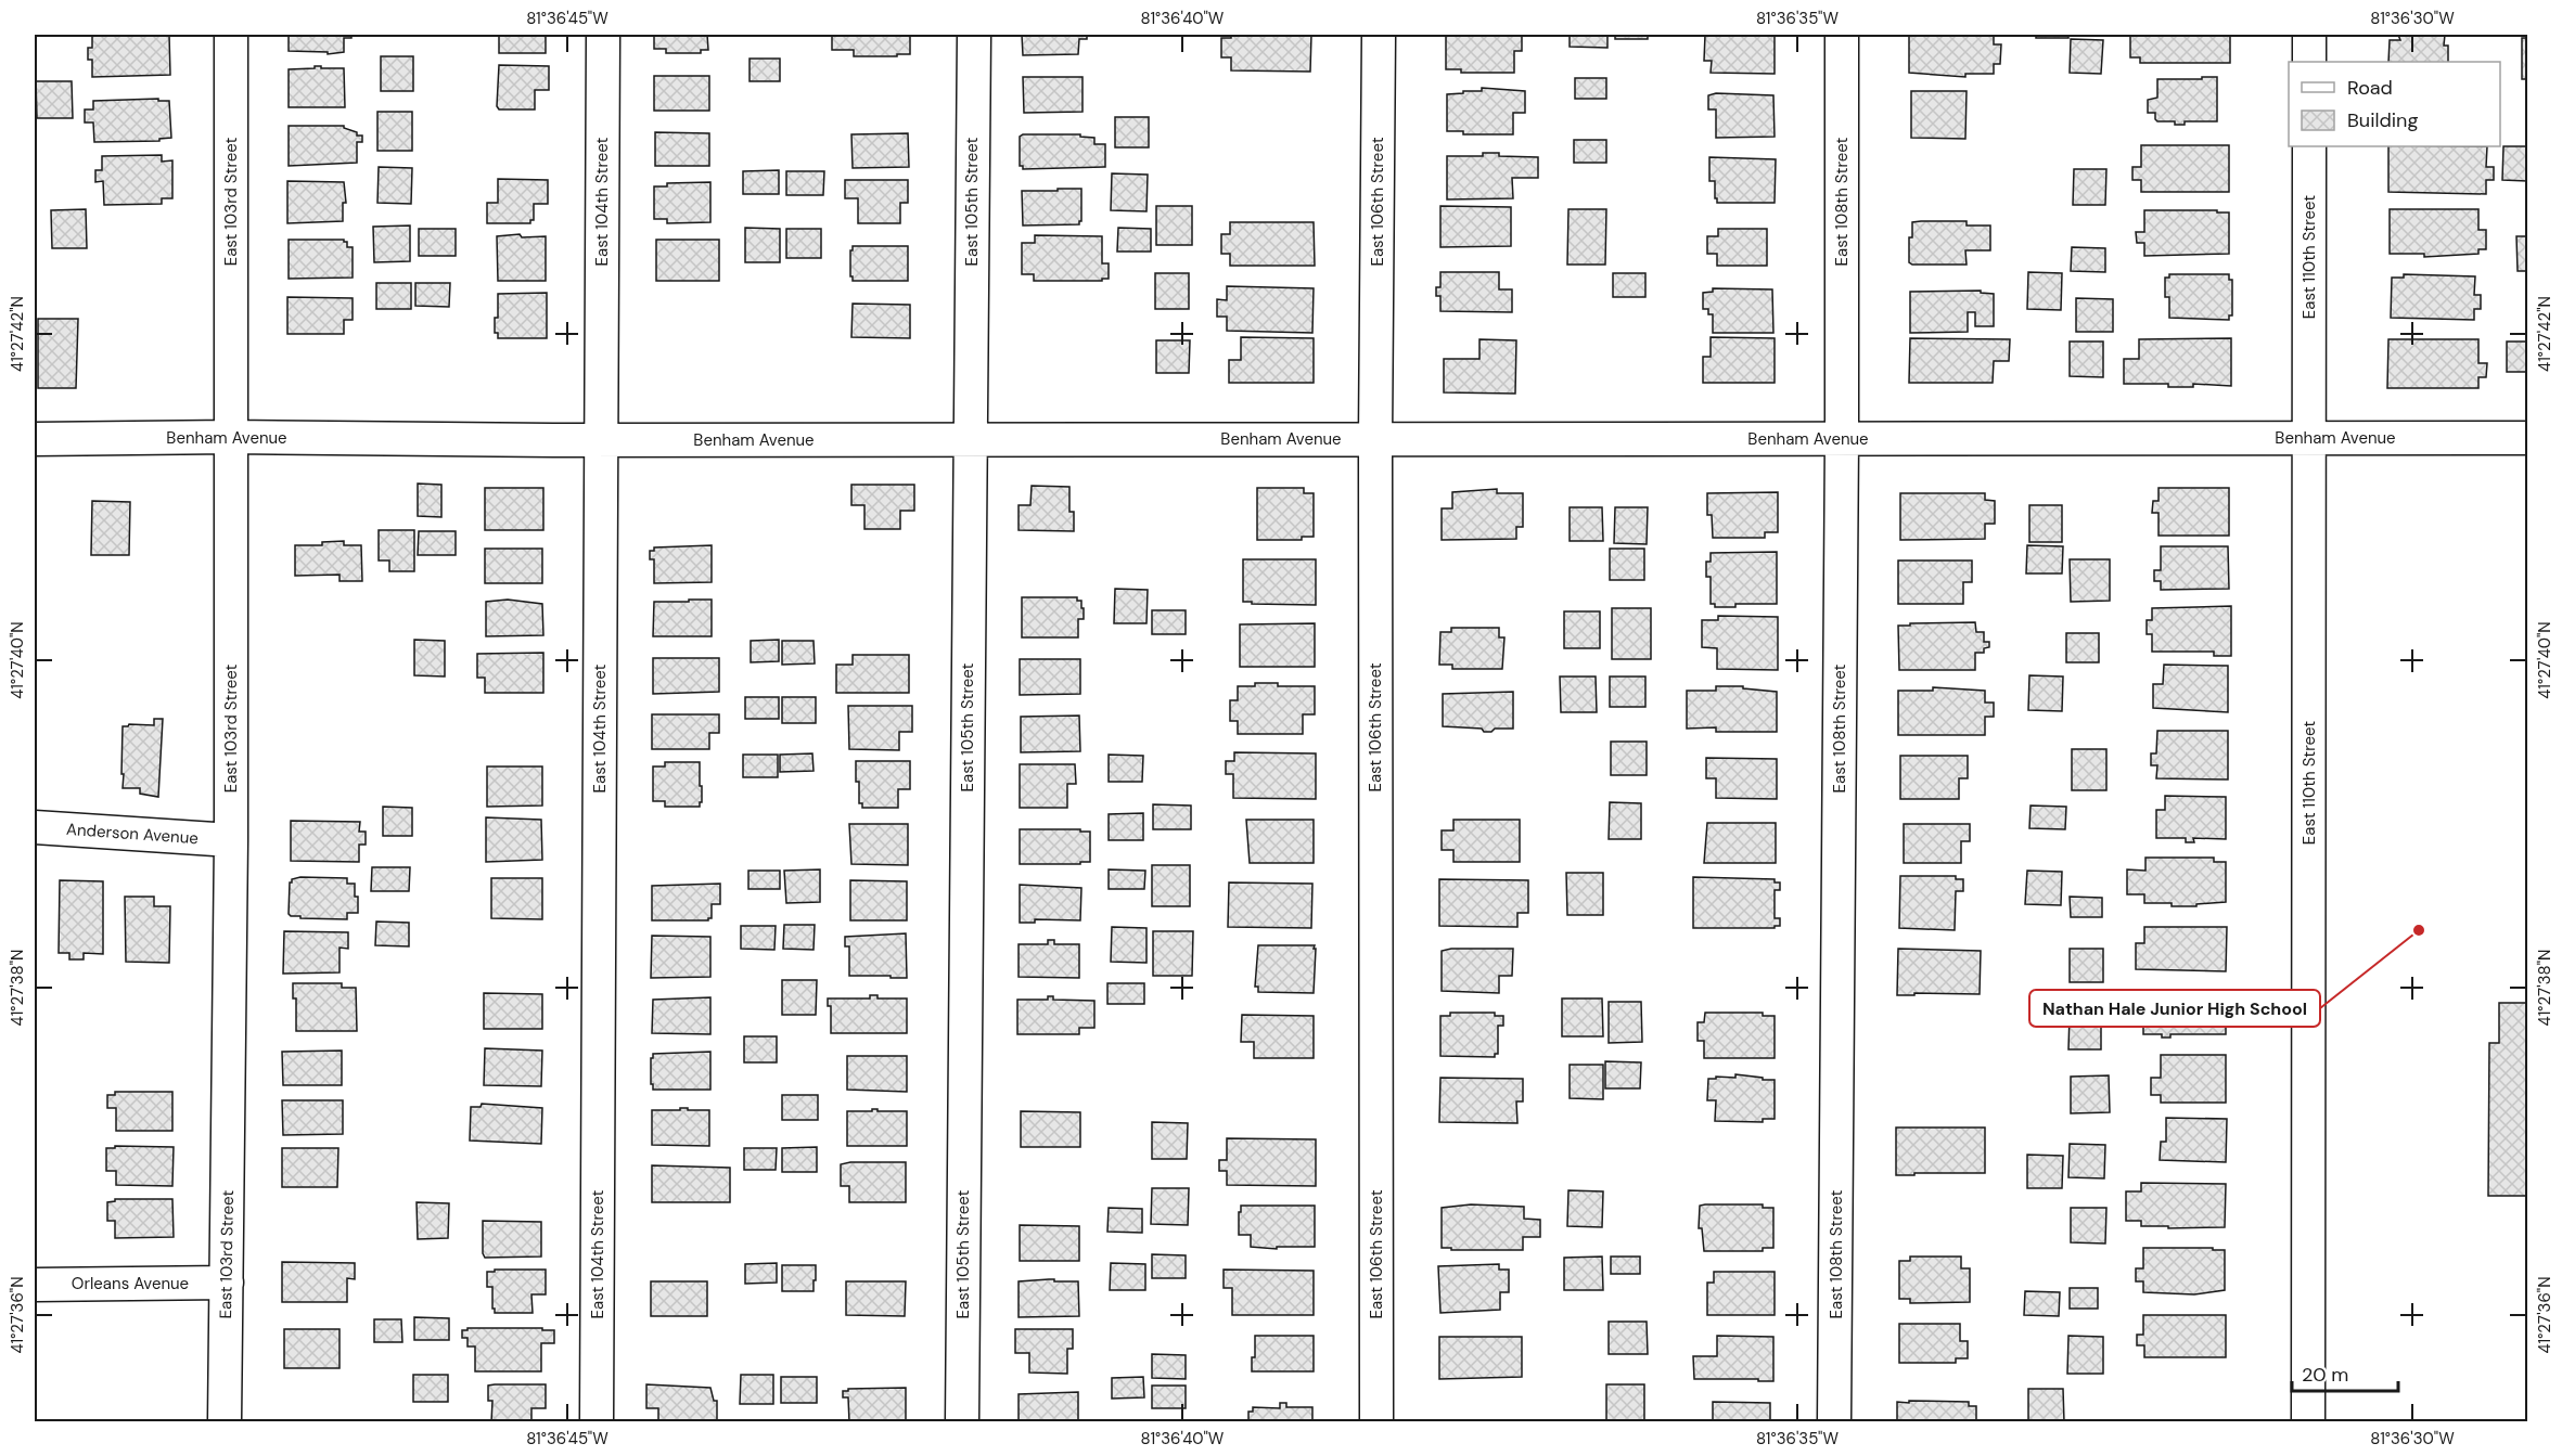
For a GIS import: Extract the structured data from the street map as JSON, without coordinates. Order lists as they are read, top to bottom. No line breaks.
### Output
{"streets":{"street":["East 103rd Street","East 104th Street","East 105th Street","East 106th Street","East 108th Street","East 110th Street","Benham Avenue","Anderson Avenue","Orleans Avenue"]},"crossings":[["East 103rd Street","Benham Avenue"],["East 103rd Street","Anderson Avenue"],["East 103rd Street","Orleans Avenue"],["East 104th Street","Benham Avenue"],["East 105th Street","Benham Avenue"],["East 106th Street","Benham Avenue"],["East 108th Street","Benham Avenue"],["East 110th Street","Benham Avenue"]],"places":["Nathan Hale Junior High School"],"legend":["Road","Building"],"scale_bar":"20 m","coordinates":["81°36'45\"W","81°36'40\"W","81°36'35\"W","81°36'30\"W","41°27'42\"N","41°27'40\"N","41°27'38\"N","41°27'36\"N"]}
